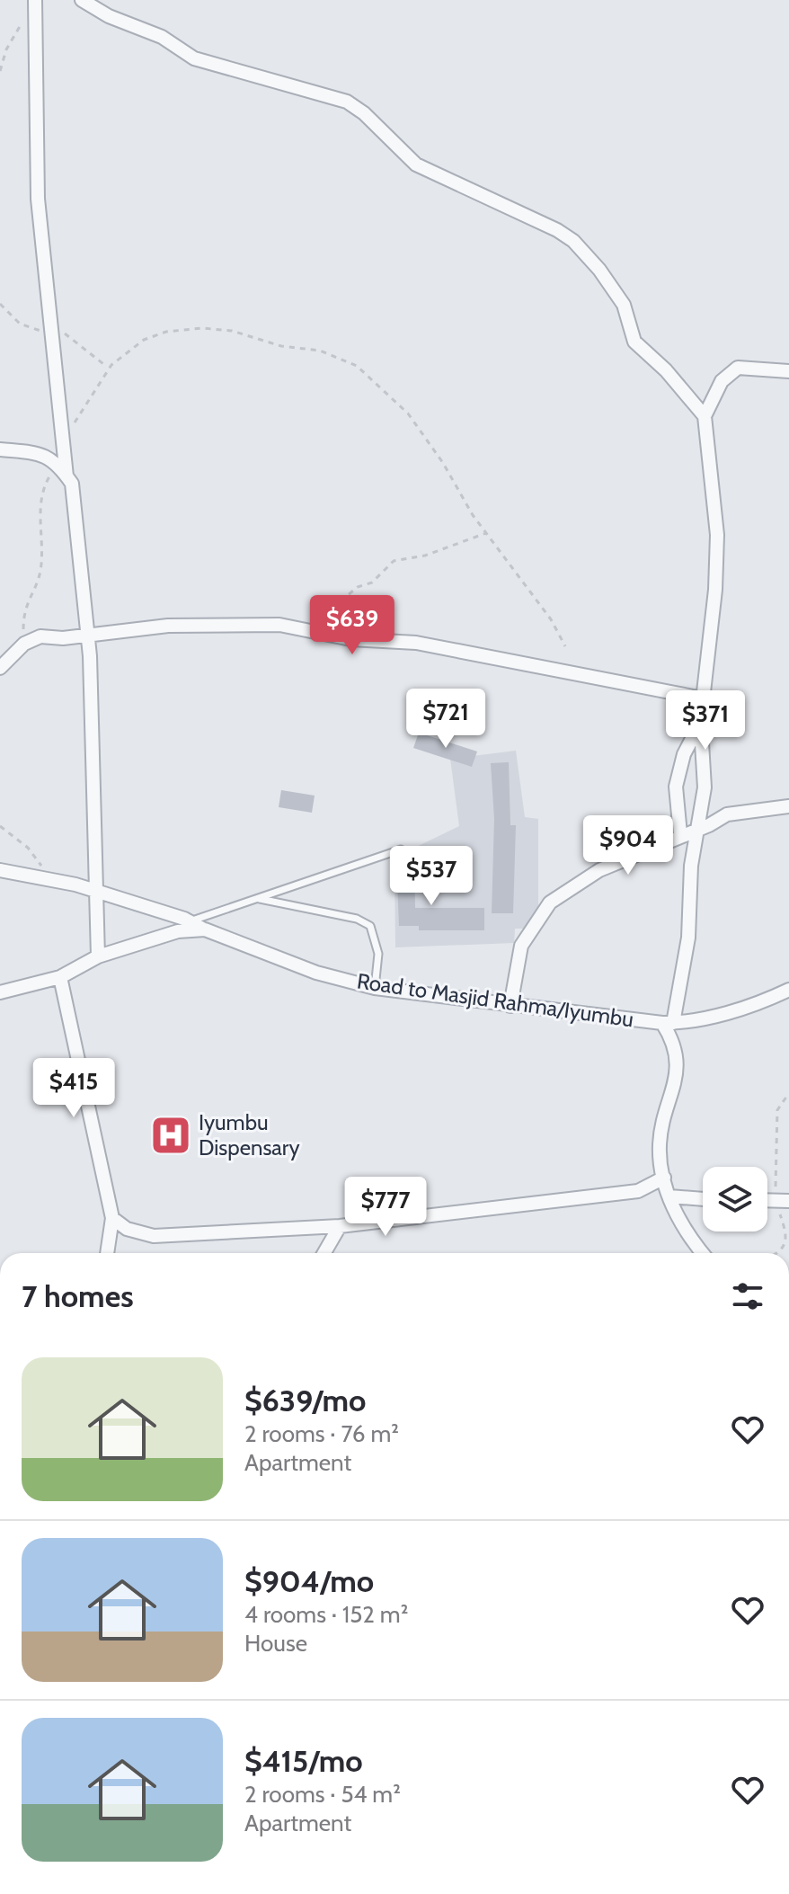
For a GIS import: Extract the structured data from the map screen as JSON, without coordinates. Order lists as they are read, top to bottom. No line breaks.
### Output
{"streets":{"street":["Road to Masjid Rahma/Iyumbu"]},"places":{"hospital":["Iyumbu Dispensary"]},"page":{"price":["$639","$721","$371","$904","$537","$415","$777"],"heading":"7 homes","list":[{"name":"$639/mo","note":"2 rooms · 76 m² · Apartment"},{"name":"$904/mo","note":"4 rooms · 152 m² · House"},{"name":"$415/mo","note":"2 rooms · 54 m² · Apartment"}]}}
